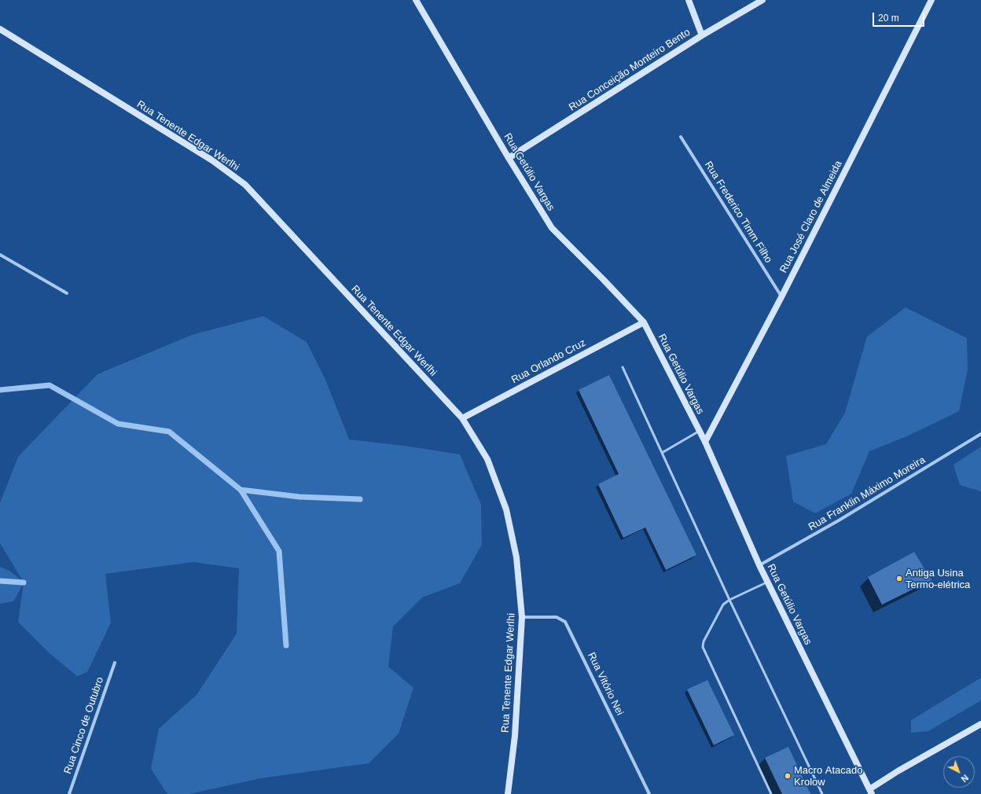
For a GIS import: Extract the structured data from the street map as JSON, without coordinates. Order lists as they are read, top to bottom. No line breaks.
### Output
{"streets":{"street":["Rua Conceição Monteiro Bento","Rua Tenente Edgar Werlhi","Rua Getúlio Vargas","Rua Frederico Timm Filho","Rua José Claro de Almeida","Rua Orlando Cruz","Rua Franklin Máximo Moreira","Rua Vitório Nei","Rua Cinco de Outubro"]},"crossings":[["Rua Conceição Monteiro Bento","Rua Getúlio Vargas"],["Rua Tenente Edgar Werlhi","Rua Orlando Cruz"],["Rua Tenente Edgar Werlhi","Rua Vitório Nei"],["Rua Getúlio Vargas","Rua José Claro de Almeida"],["Rua Getúlio Vargas","Rua Orlando Cruz"],["Rua Getúlio Vargas","Rua Franklin Máximo Moreira"],["Rua Frederico Timm Filho","Rua José Claro de Almeida"]],"places":["Antiga Usina Termo-elétrica","Macro Atacado Krolow"],"scale_bar":"20 m","north":"bottom right"}
